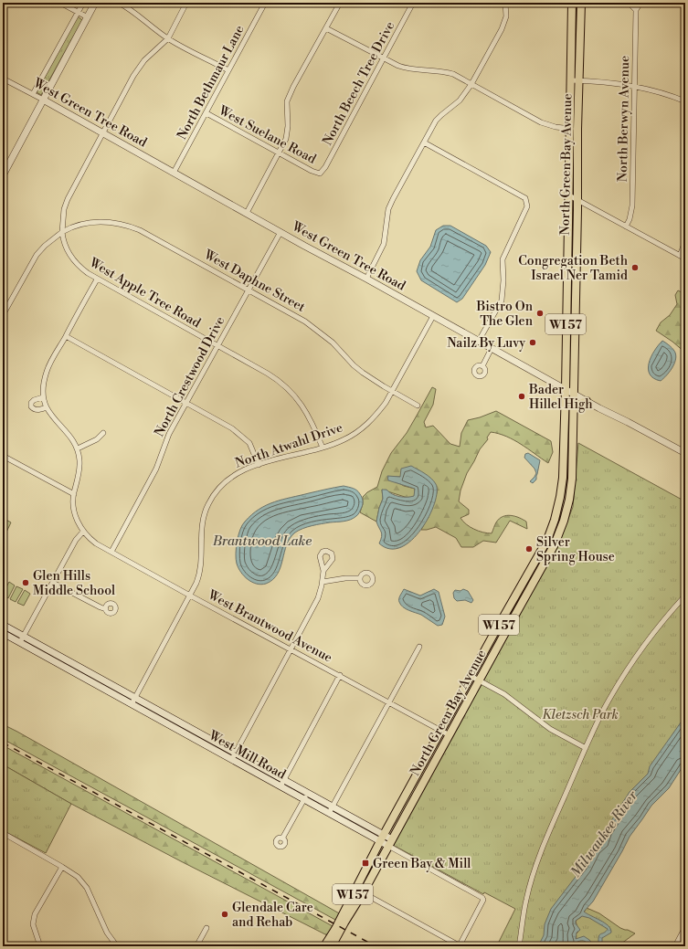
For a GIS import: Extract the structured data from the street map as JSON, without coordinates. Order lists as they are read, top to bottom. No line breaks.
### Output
{"streets":{"main road":["North Green Bay Avenue","WI 57"],"street":["North Bethmaur Lane","North Beech Tree Drive","West Green Tree Road","North Berwyn Avenue","West Suelane Road","West Daphne Street","West Apple Tree Road","North Crestwood Drive","North Atwahl Drive","West Brantwood Avenue","West Mill Road"]},"crossings":[["North Bethmaur Lane","West Green Tree Road"],["North Bethmaur Lane","West Suelane Road"],["North Beech Tree Drive","West Suelane Road"],["West Green Tree Road","North Green Bay Avenue"],["West Green Tree Road","North Crestwood Drive"],["West Green Tree Road","North Atwahl Drive"],["North Green Bay Avenue","West Brantwood Avenue"],["North Green Bay Avenue","West Mill Road"],["West Daphne Street","West Apple Tree Road"],["West Daphne Street","North Crestwood Drive"],["West Daphne Street","North Atwahl Drive"],["West Apple Tree Road","North Crestwood Drive"],["West Apple Tree Road","North Atwahl Drive"],["North Crestwood Drive","West Brantwood Avenue"],["North Atwahl Drive","West Brantwood Avenue"],["North Atwahl Drive","West Mill Road"]],"water":["Brantwood Lake","Milwaukee River"],"parks":["Kletzsch Park"],"places":{"other":["Congregation Beth Israel Ner Tamid","Bistro On The Glen","Nailz By Luvy","Bader Hillel High","Silver Spring House","Glen Hills Middle School","Glendale Care and Rehab"],"transit":["Green Bay & Mill"]}}
